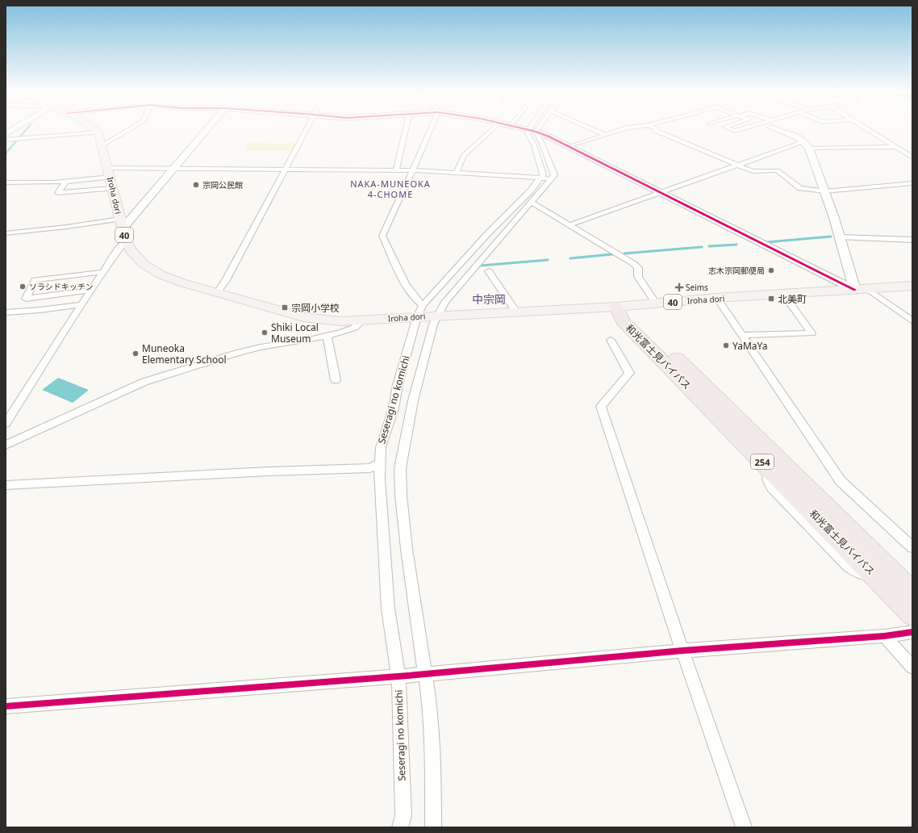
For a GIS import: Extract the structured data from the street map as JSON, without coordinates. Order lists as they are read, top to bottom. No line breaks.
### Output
{"streets":{"highway":["和光富士見バイパス","254"],"main road":["Iroha dori","40"],"street":["Seseragi no komichi"]},"crossings":[["Iroha dori","和光富士見バイパス"],["Iroha dori","Seseragi no komichi"]],"districts":["NAKA-MUNEOKA 4-CHOME","中宗岡"],"places":{"other":["宗岡公民館","志木宗岡郵便局","ソラシドキッチン","Shiki Local Museum","YaMaYa","Muneoka Elementary School"],"health":["Seims"],"transit":["北美町","宗岡小学校"]}}
